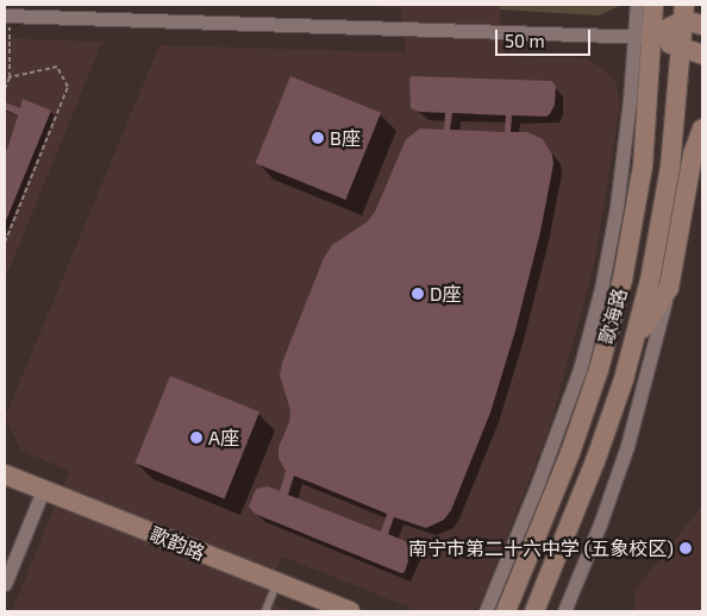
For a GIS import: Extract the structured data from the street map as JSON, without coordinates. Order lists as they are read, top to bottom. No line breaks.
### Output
{"streets":{"main road":["歌海路","歌韵路"]},"places":["B座","D座","A座","南宁市第二十六中学 (五象校区)"],"scale_bar":"50 m"}
